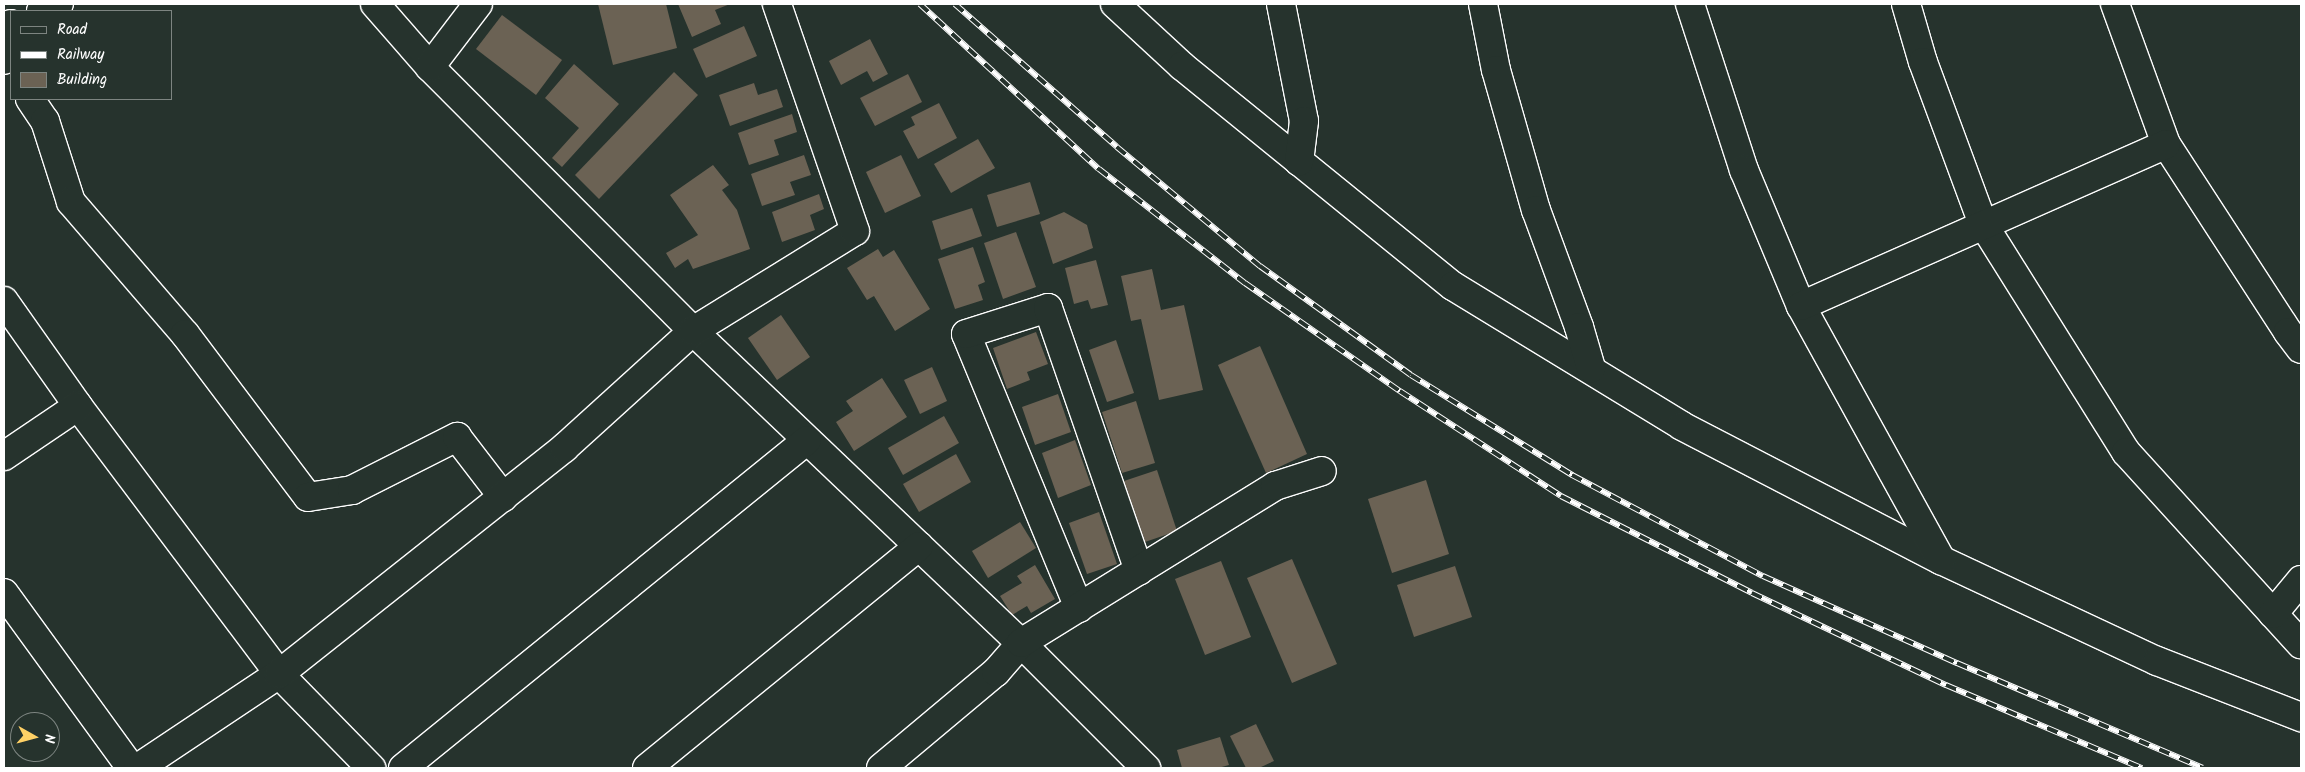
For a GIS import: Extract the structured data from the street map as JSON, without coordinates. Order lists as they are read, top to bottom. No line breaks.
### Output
{"legend":["Road","Railway","Building"],"north":"right"}
